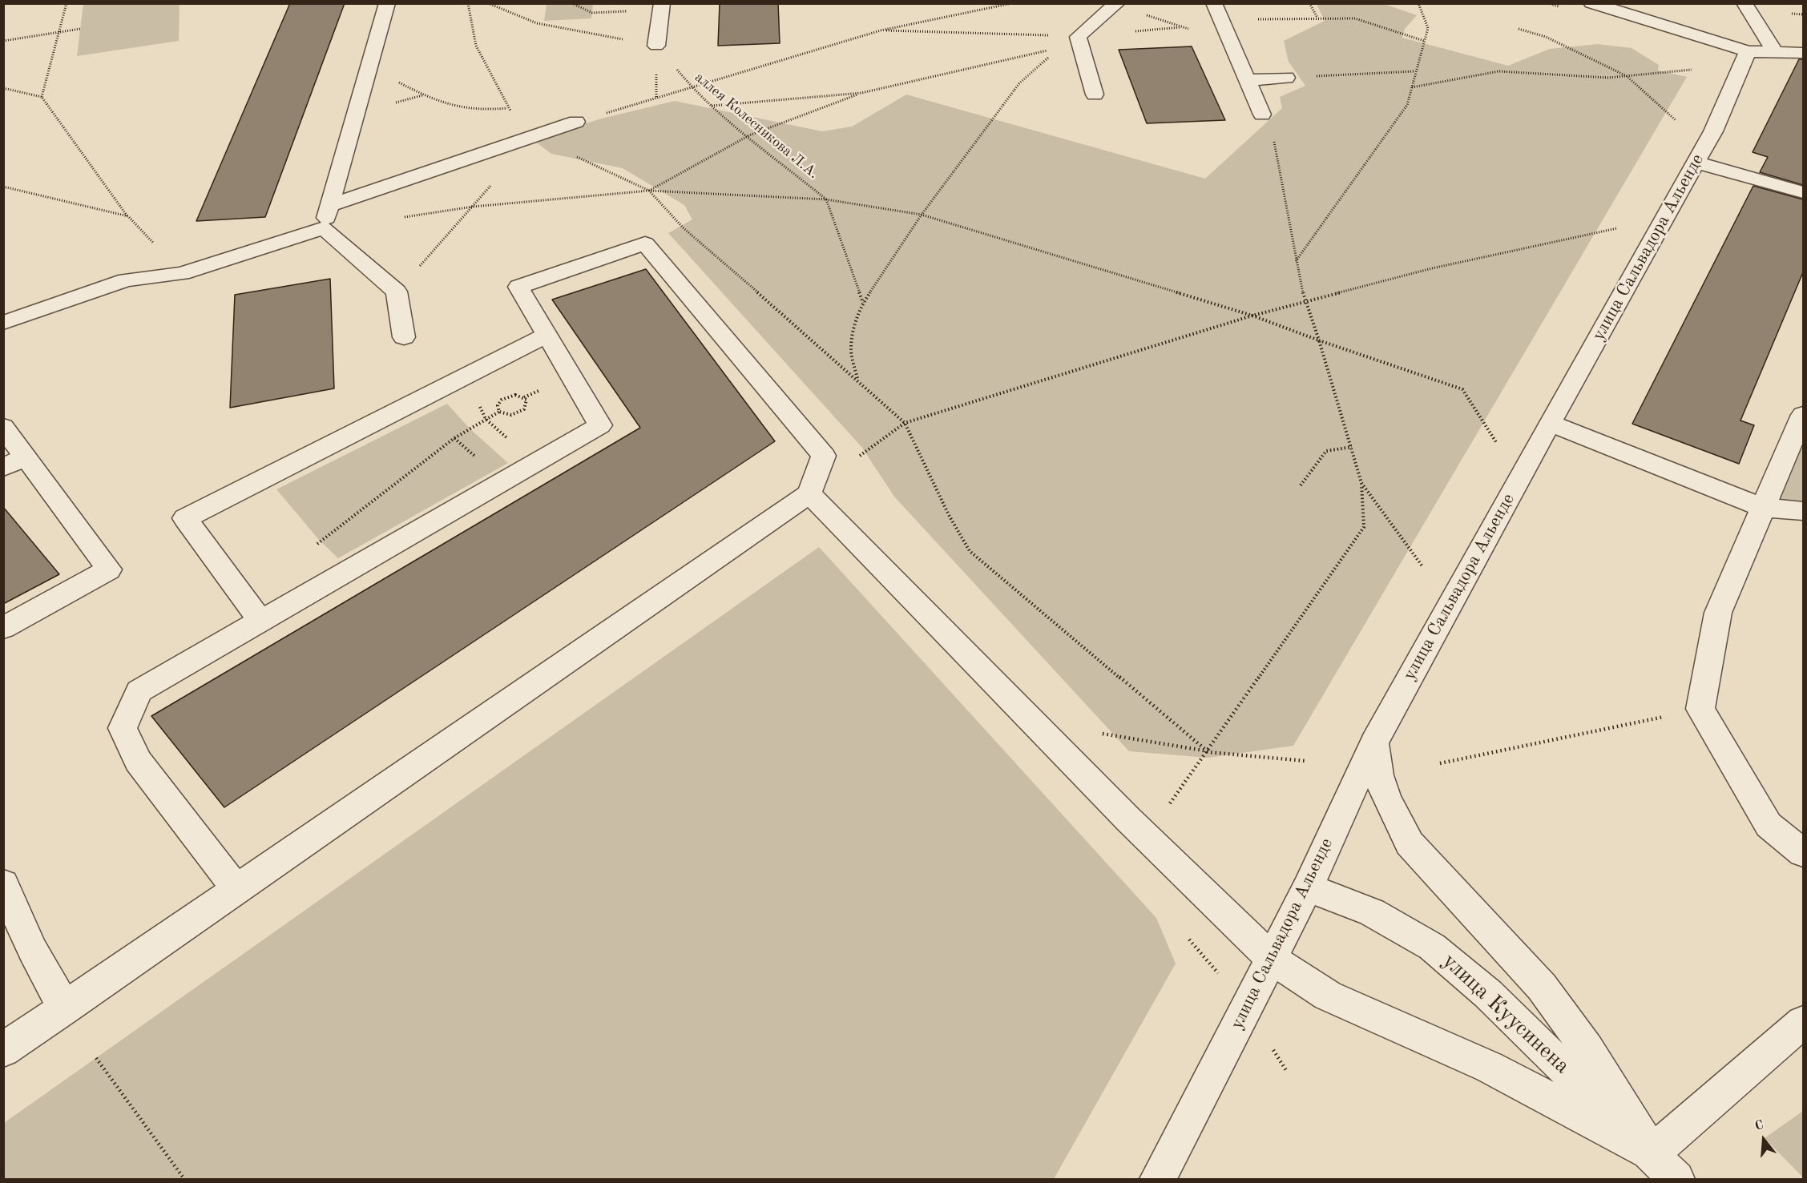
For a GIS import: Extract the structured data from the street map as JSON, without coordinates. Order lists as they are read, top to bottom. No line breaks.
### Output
{"streets":{"street":["улица Сальвадора Альенде","улица Куусинена"],"path":["аллея Колесникова Л.А."]},"crossings":[["улица Сальвадора Альенде","улица Куусинена"]],"north":"top"}
